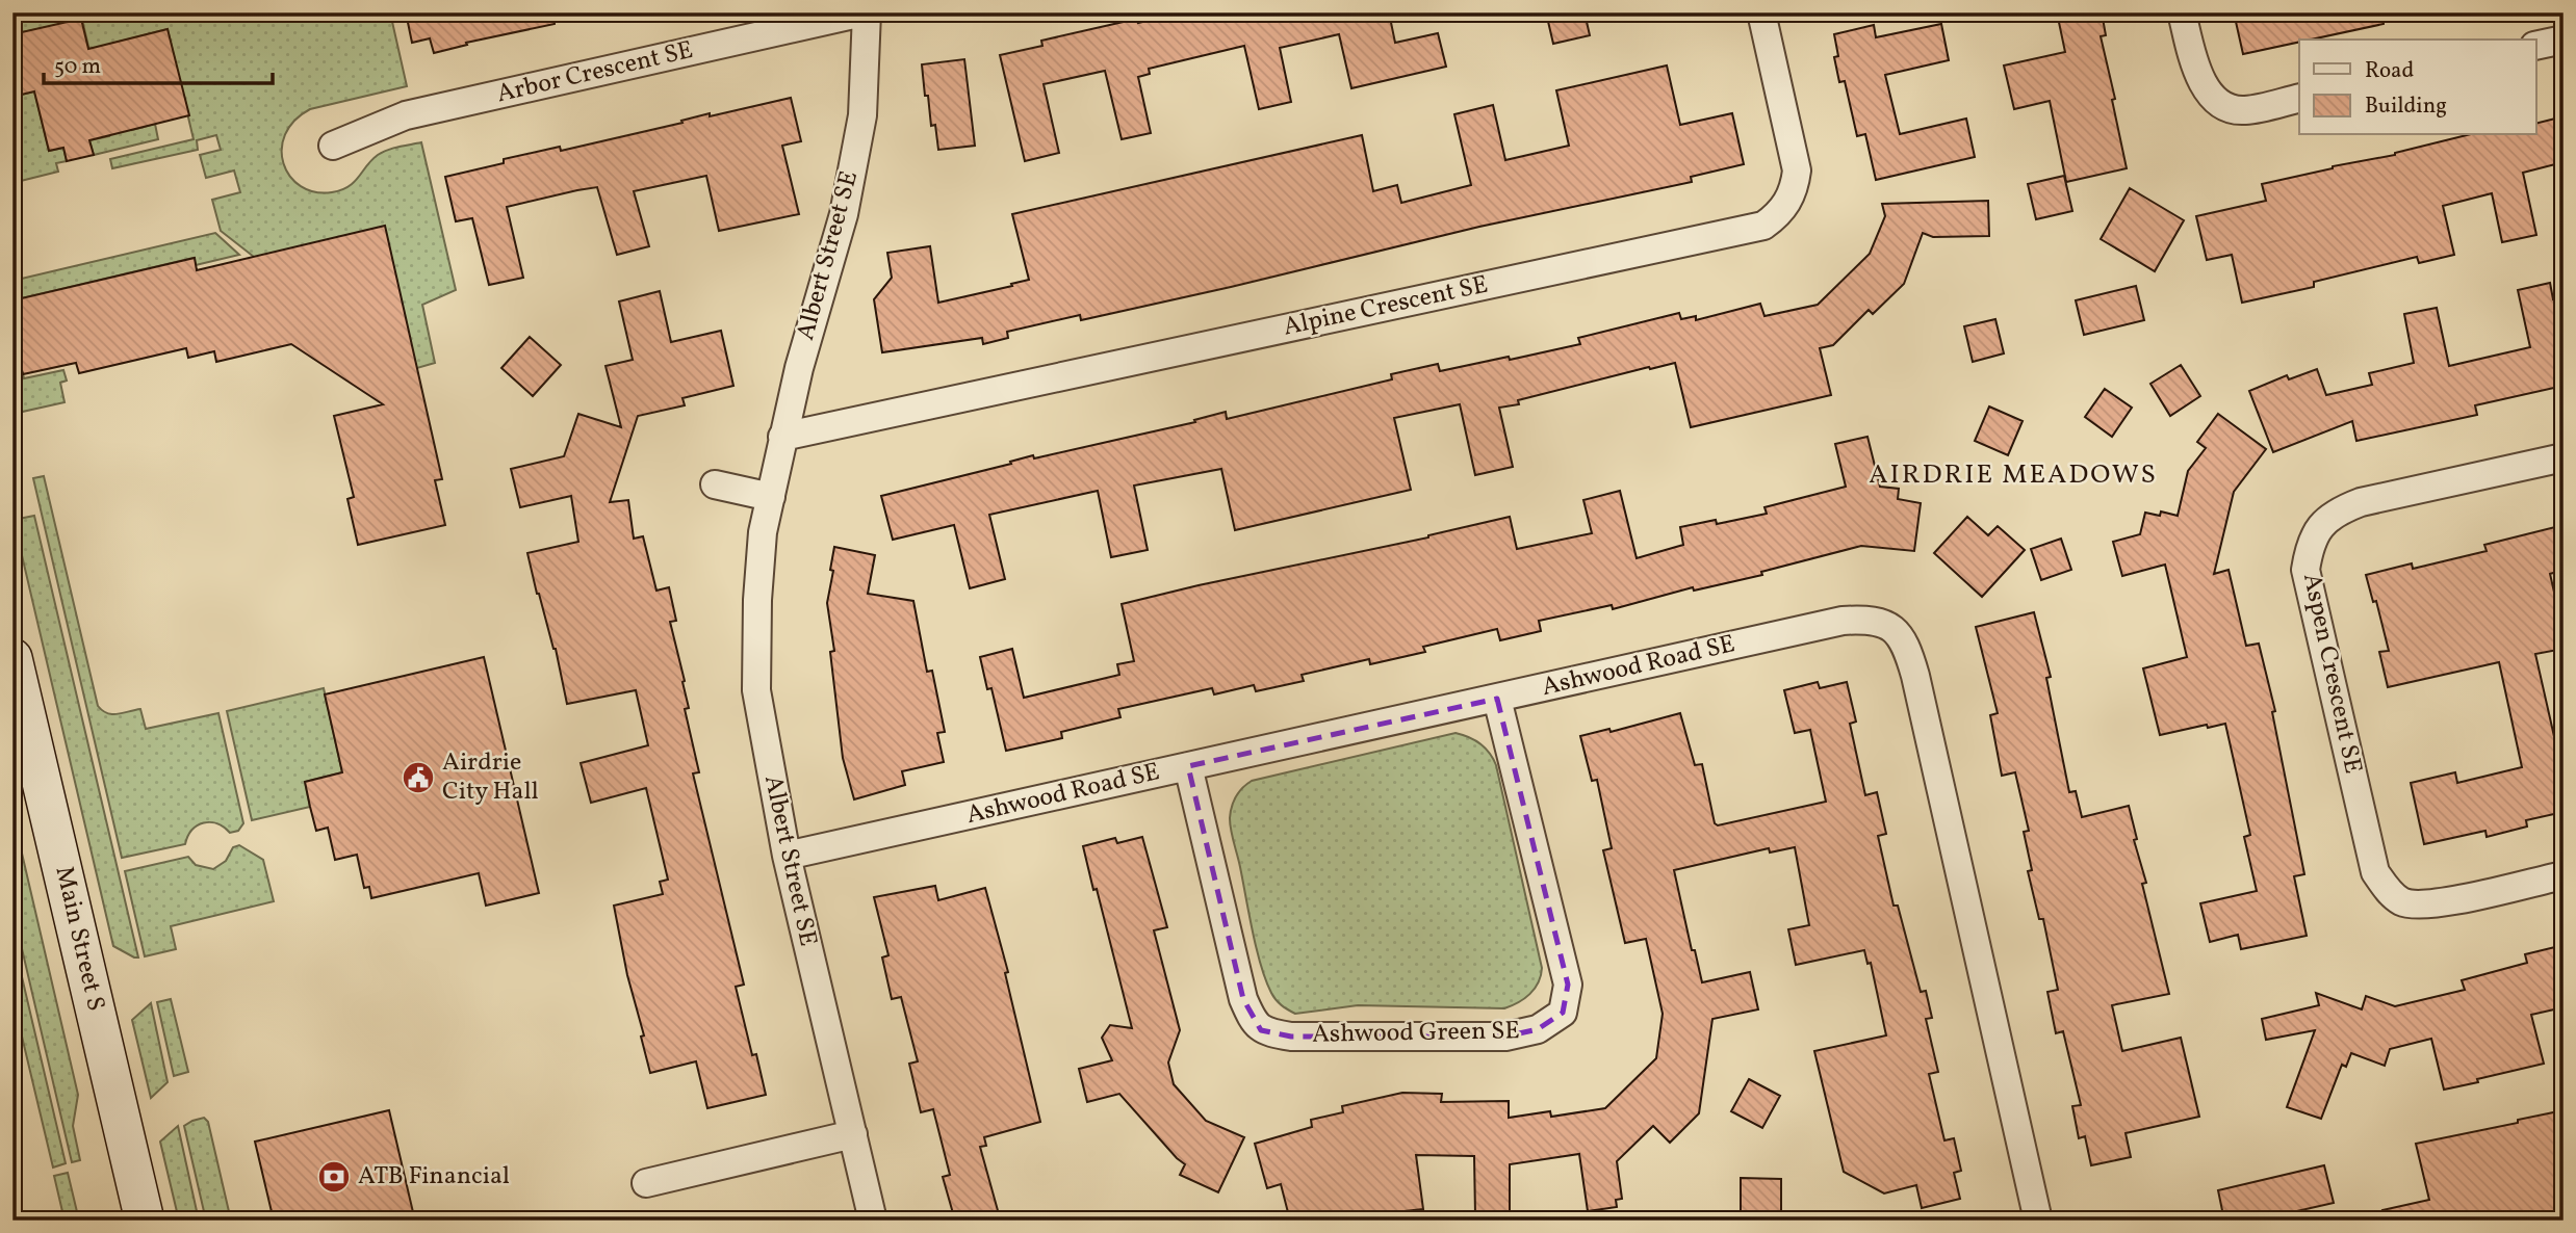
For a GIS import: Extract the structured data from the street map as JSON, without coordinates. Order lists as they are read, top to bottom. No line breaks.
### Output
{"streets":{"main road":["Main Street S"],"street":["Arbor Crescent SE","Albert Street SE","Alpine Crescent SE","Ashwood Road SE","Aspen Crescent SE","Ashwood Green SE"]},"crossings":[["Arbor Crescent SE","Albert Street SE"],["Albert Street SE","Alpine Crescent SE"],["Albert Street SE","Ashwood Road SE"],["Ashwood Road SE","Ashwood Green SE"]],"districts":["AIRDRIE MEADOWS"],"places":{"public building":["Airdrie City Hall"],"bank":["ATB Financial"]},"legend":["Road","Building"],"scale_bar":"50 m"}
